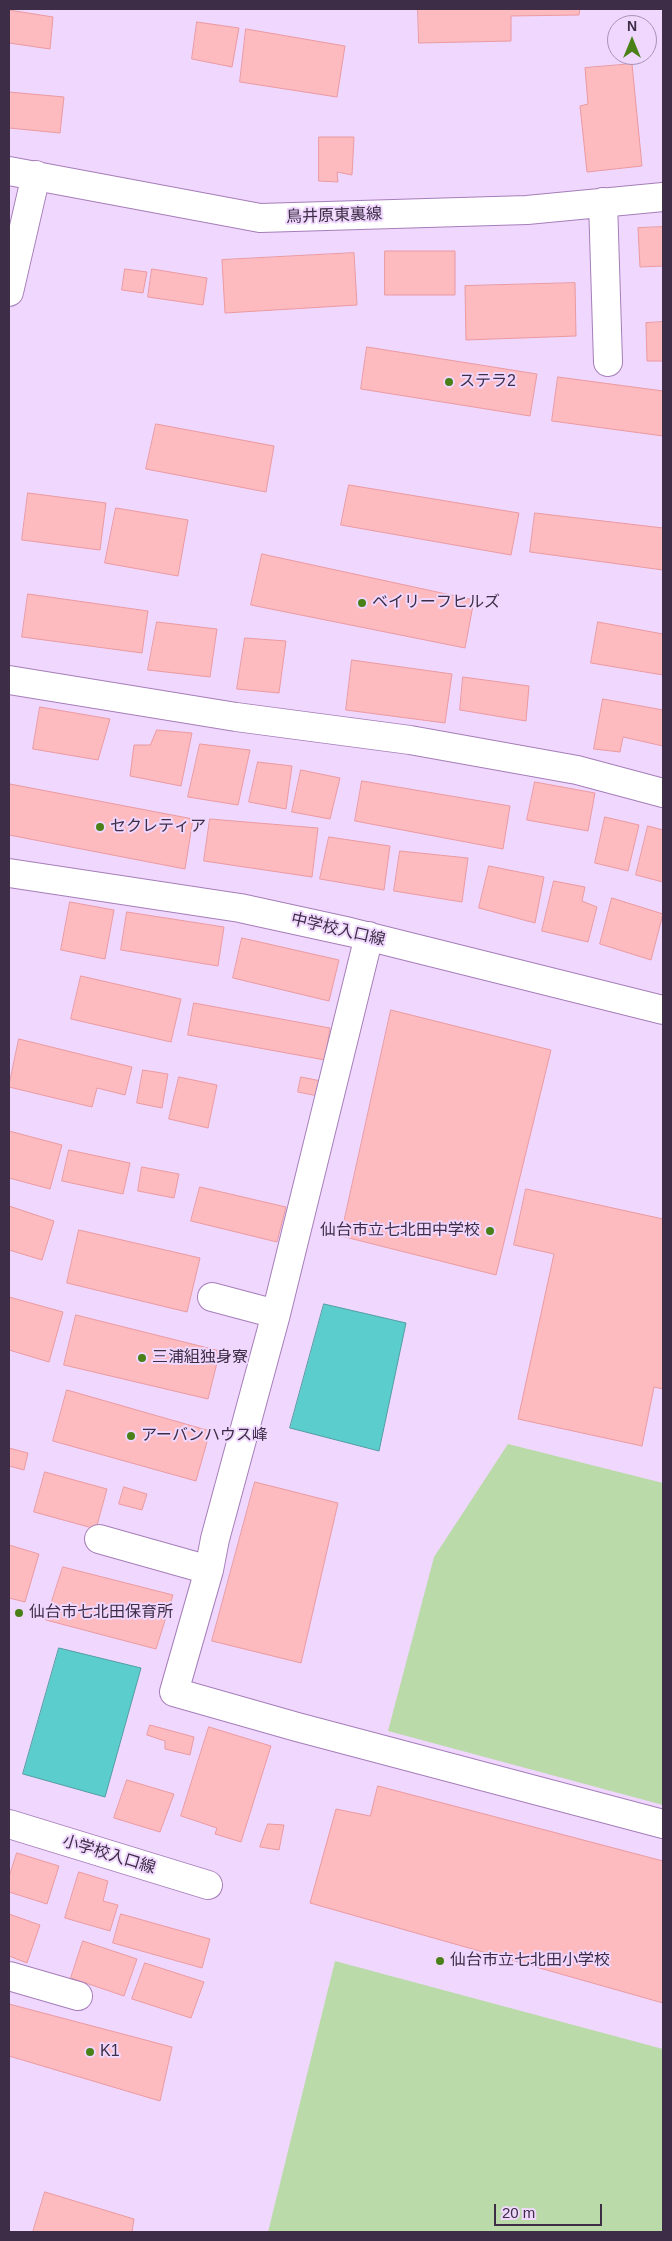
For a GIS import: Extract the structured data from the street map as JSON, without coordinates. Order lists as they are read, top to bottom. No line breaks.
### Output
{"streets":{"street":["鳥井原東裏線","中学校入口線","小学校入口線"]},"places":["ステラ2","ベイリーフヒルズ","セクレティア","仙台市立七北田中学校","三浦組独身寮","アーバンハウス峰","仙台市七北田保育所","仙台市立七北田小学校","K1"],"scale_bar":"20 m","north":"top"}
